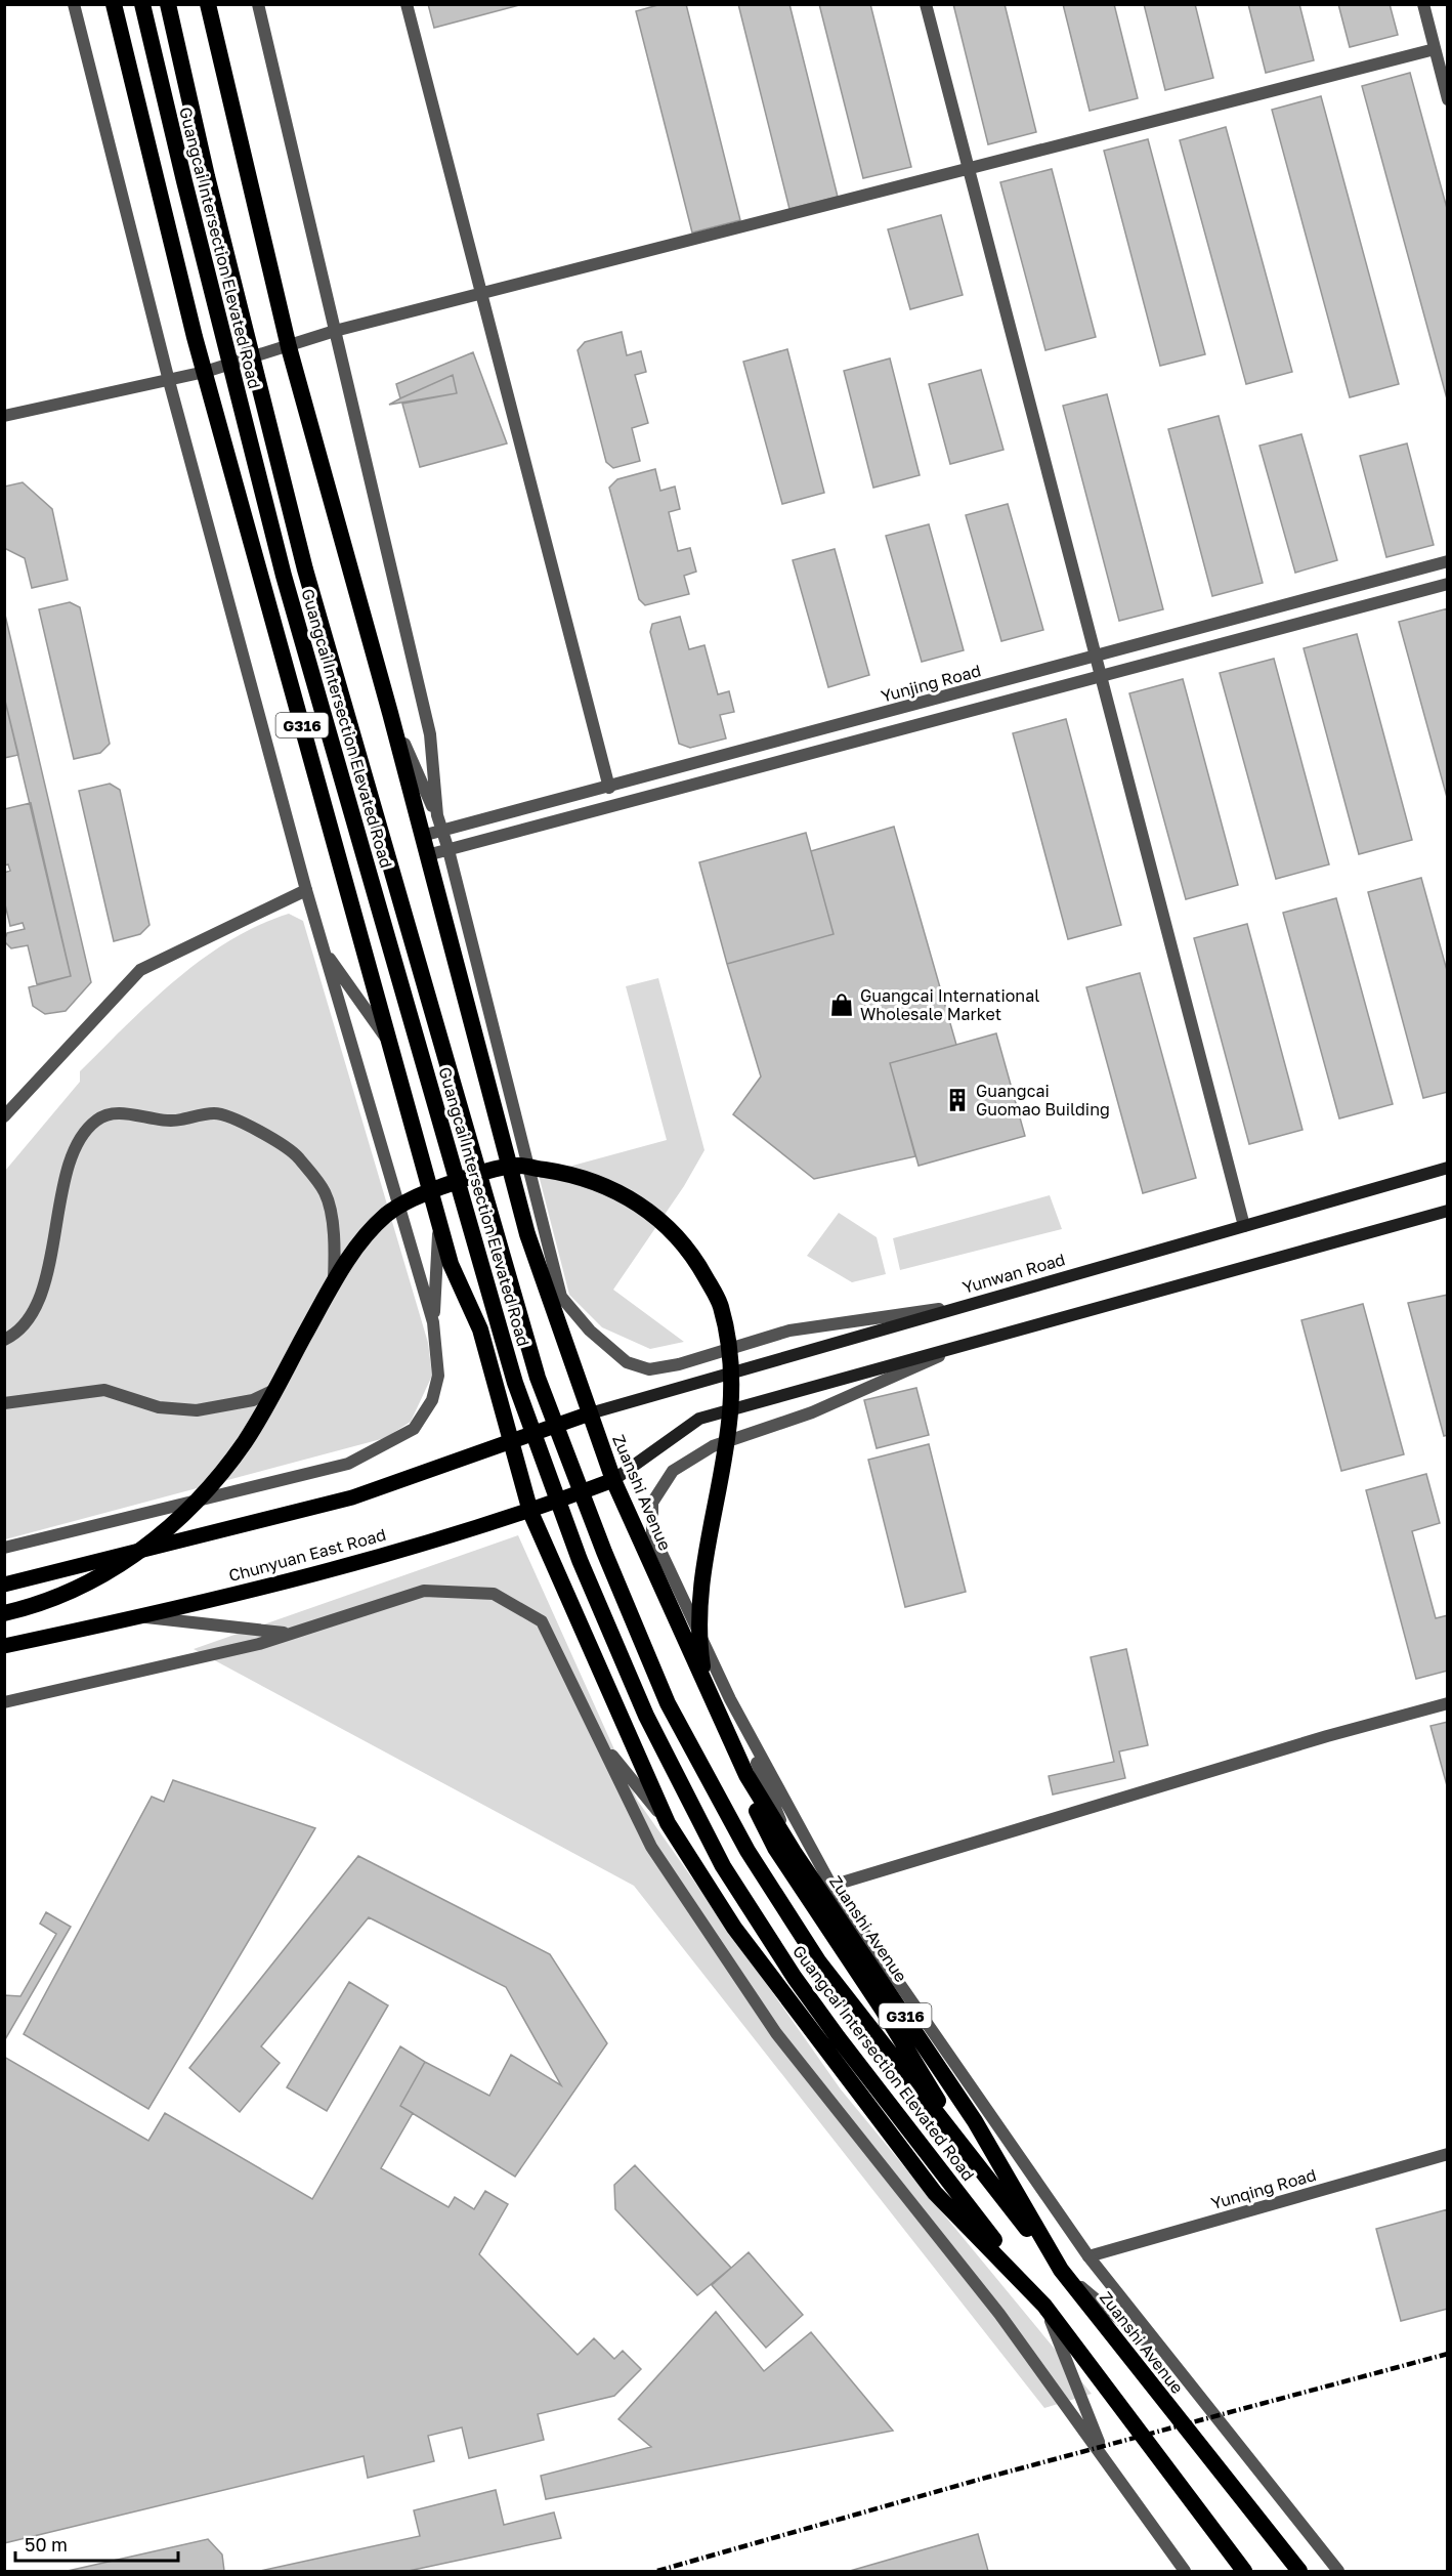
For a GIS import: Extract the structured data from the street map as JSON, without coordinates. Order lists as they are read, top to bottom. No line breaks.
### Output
{"streets":{"highway":["Guangcai Intersection Elevated Road","G316","Zuanshi Avenue"],"main road":["Yunwan Road","Chunyuan East Road"],"street":["Yunjing Road","Yunqing Road"]},"crossings":[["Guangcai Intersection Elevated Road","G316"],["Guangcai Intersection Elevated Road","Zuanshi Avenue"],["Yunjing Road","G316"],["G316","Yunwan Road"],["G316","Zuanshi Avenue"],["G316","Chunyuan East Road"],["Yunwan Road","Zuanshi Avenue"],["Zuanshi Avenue","Chunyuan East Road"]],"places":{"shop":["Guangcai International Wholesale Market"],"building":["Guangcai Guomao Building"]},"scale_bar":"50 m"}
